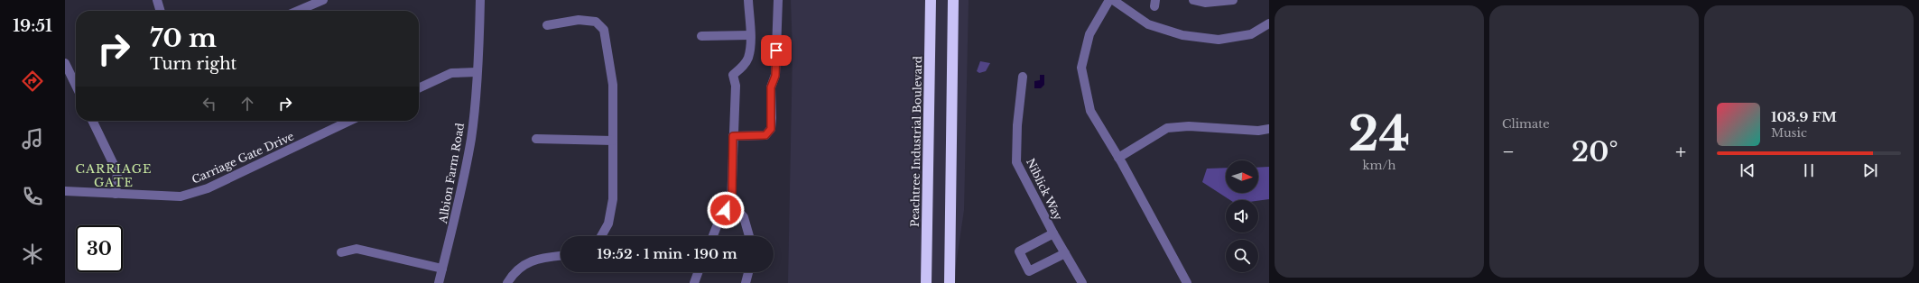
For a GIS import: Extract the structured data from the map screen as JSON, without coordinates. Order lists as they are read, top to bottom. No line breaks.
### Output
{"streets":{"highway":["Peachtree Industrial Boulevard"],"street":["Carriage Gate Drive","Albion Farm Road","Niblick Way"]},"districts":["CARRIAGE GATE"],"north":"right","page":{"tabs":"19:51","tile":[["24","km/h"],"Climate"],"turn":["70 m","Turn right"],"song":["103.9 FM","Music"],"heat":["−","20°","+"],"limit":"30","trip":"19:52 · 1 min · 190 m"}}
